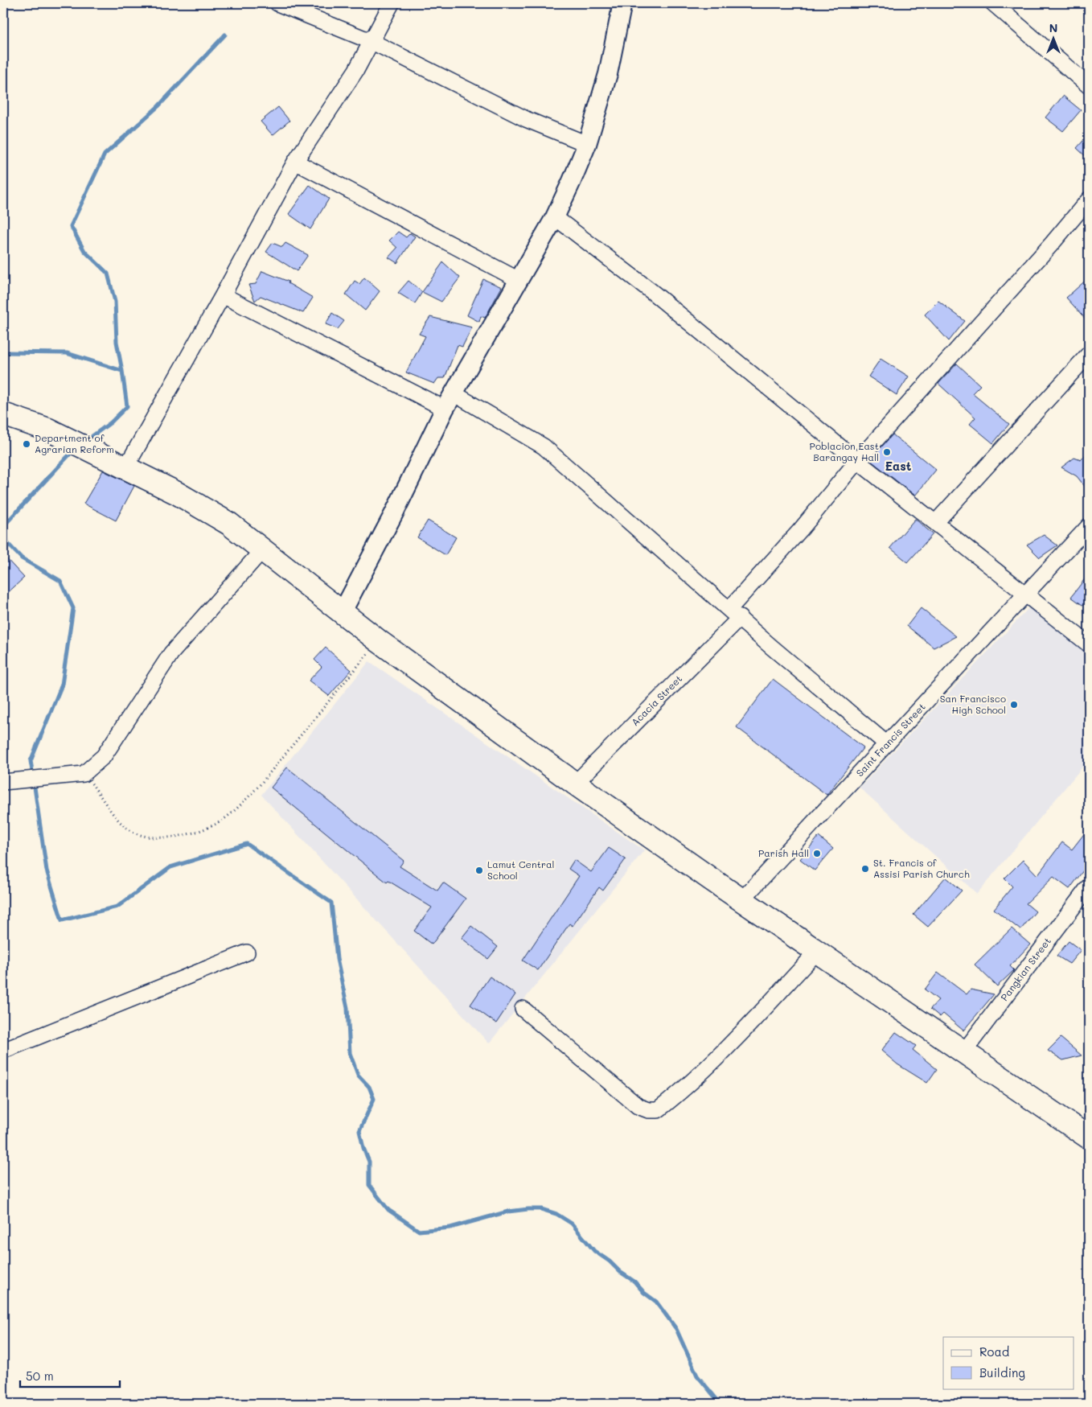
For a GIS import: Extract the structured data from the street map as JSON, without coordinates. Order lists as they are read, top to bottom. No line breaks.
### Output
{"streets":{"street":["Acacia Street","Saint Francis Street","Pangkian Street"]},"districts":["East"],"places":["Department of Agrarian Reform","Poblacion East Barangay Hall","San Francisco High School","Parish Hall","St. Francis of Assisi Parish Church","Lamut Central School"],"legend":["Road","Building"],"scale_bar":"50 m","north":"top"}
